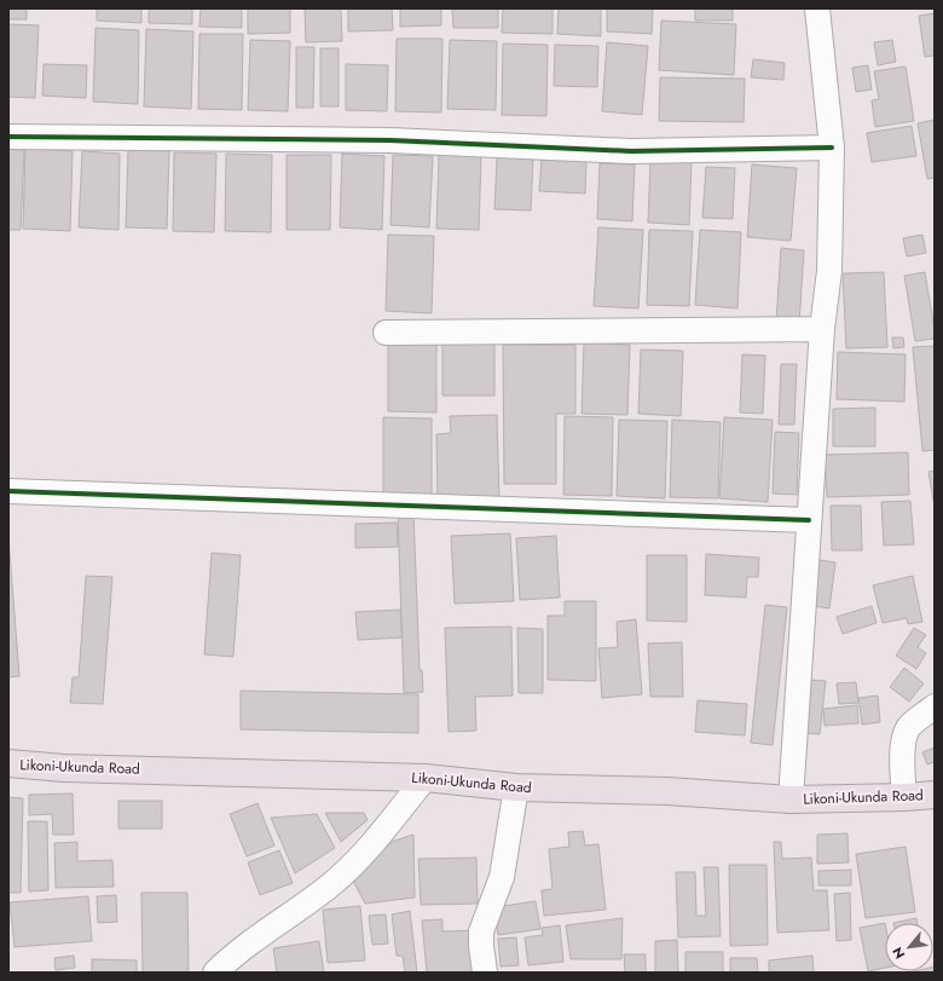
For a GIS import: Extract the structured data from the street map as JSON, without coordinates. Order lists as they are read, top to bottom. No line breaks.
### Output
{"streets":{"highway":["Likoni-Ukunda Road"]},"north":"bottom left"}
